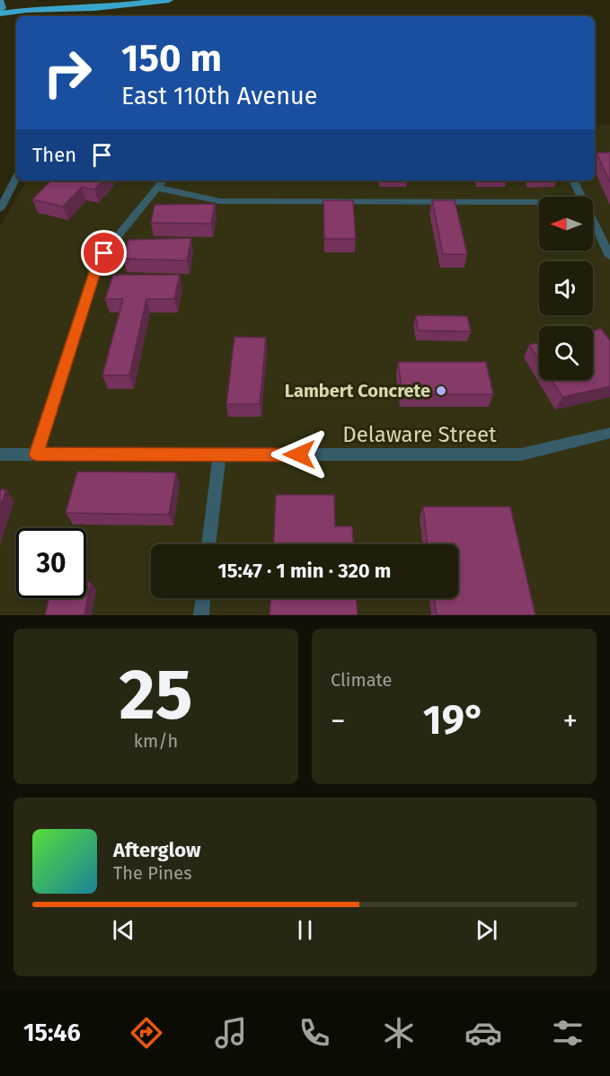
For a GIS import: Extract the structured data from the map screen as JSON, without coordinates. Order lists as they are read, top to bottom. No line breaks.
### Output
{"streets":{"street":["Delaware Street"]},"places":["Lambert Concrete"],"north":"left","page":{"turn":["150 m","East 110th Avenue"],"then":"Then","limit":"30","trip":"15:47 · 1 min · 320 m","tile":[["25","km/h"],"Climate"],"heat":["−","19°","+"],"song":["Afterglow","The Pines"],"tabs":"15:46"}}
